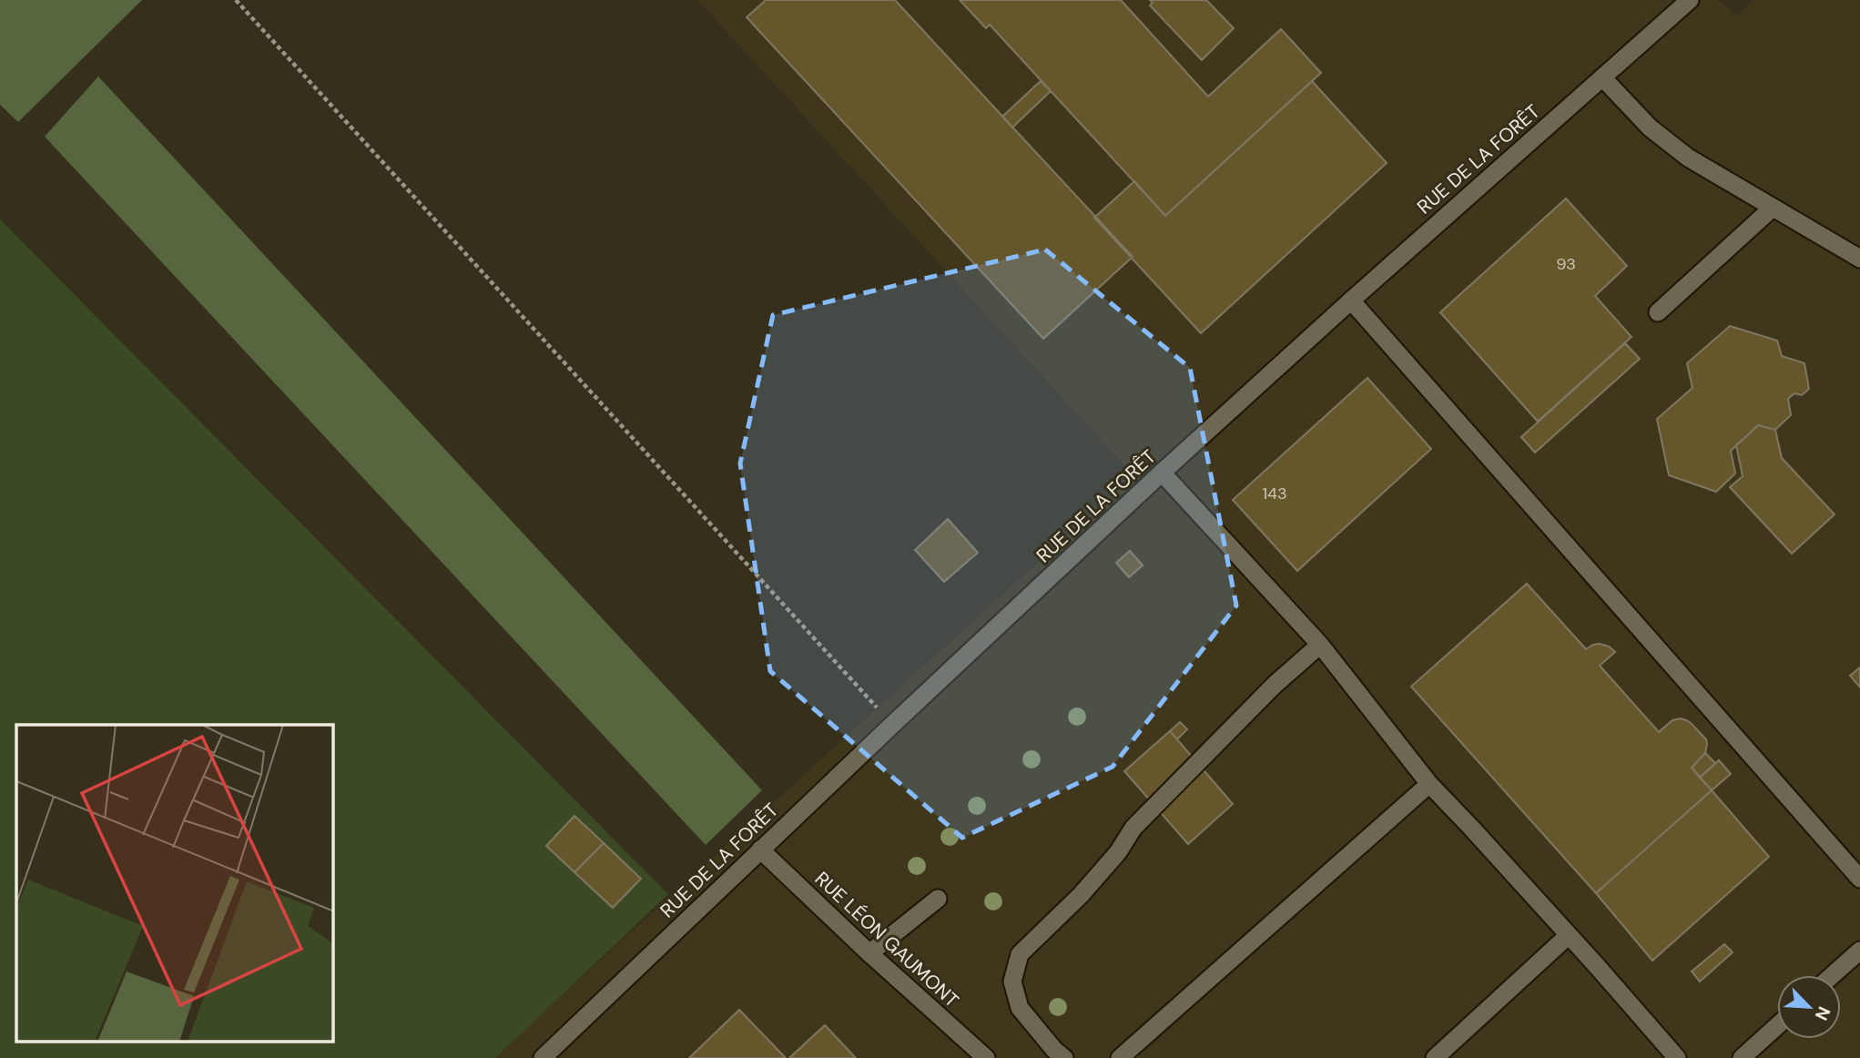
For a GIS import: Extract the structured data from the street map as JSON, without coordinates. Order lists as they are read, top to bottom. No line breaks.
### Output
{"streets":{"street":["RUE DE LA FORÊT","RUE LÉON GAUMONT"]},"crossings":[["RUE DE LA FORÊT","RUE LÉON GAUMONT"]],"house_numbers":["93","143"],"north":"bottom right"}
